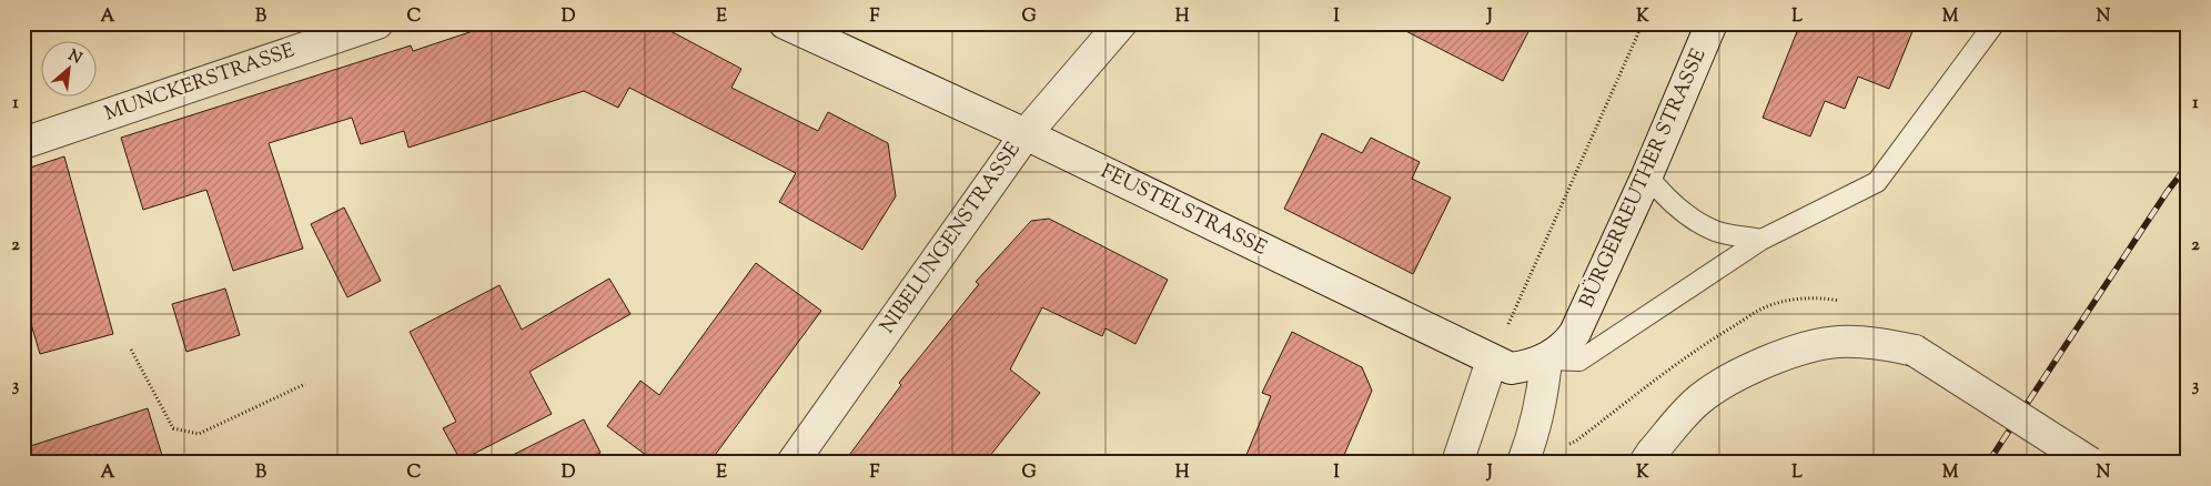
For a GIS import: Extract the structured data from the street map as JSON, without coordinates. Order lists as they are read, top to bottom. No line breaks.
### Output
{"streets":{"street":["MUNCKERSTRASSE","BÜRGERREUTHER STRASSE","FEUSTELSTRASSE","NIBELUNGENSTRASSE"]},"crossings":[["BÜRGERREUTHER STRASSE","FEUSTELSTRASSE"],["FEUSTELSTRASSE","NIBELUNGENSTRASSE"]],"north":"top right","grid":{"columns":["A","B","C","D","E","F","G","H","I","J","K","L","M","N"],"rows":["1","2","3"]}}
